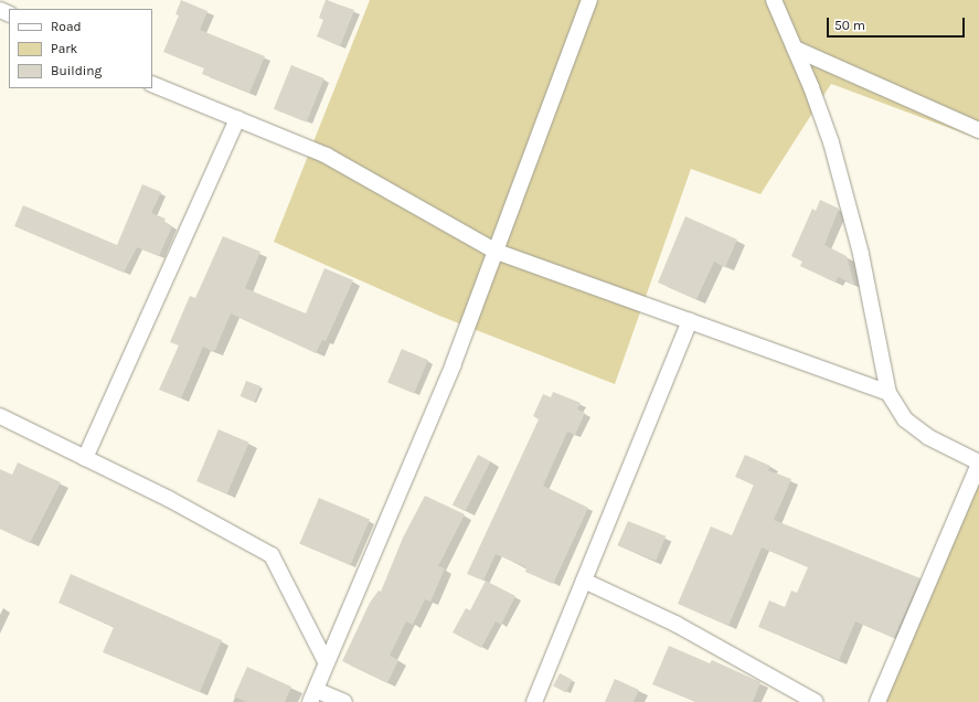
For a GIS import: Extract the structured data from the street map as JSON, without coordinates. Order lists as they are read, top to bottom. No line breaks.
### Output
{"legend":["Road","Park","Building"],"scale_bar":"50 m"}
